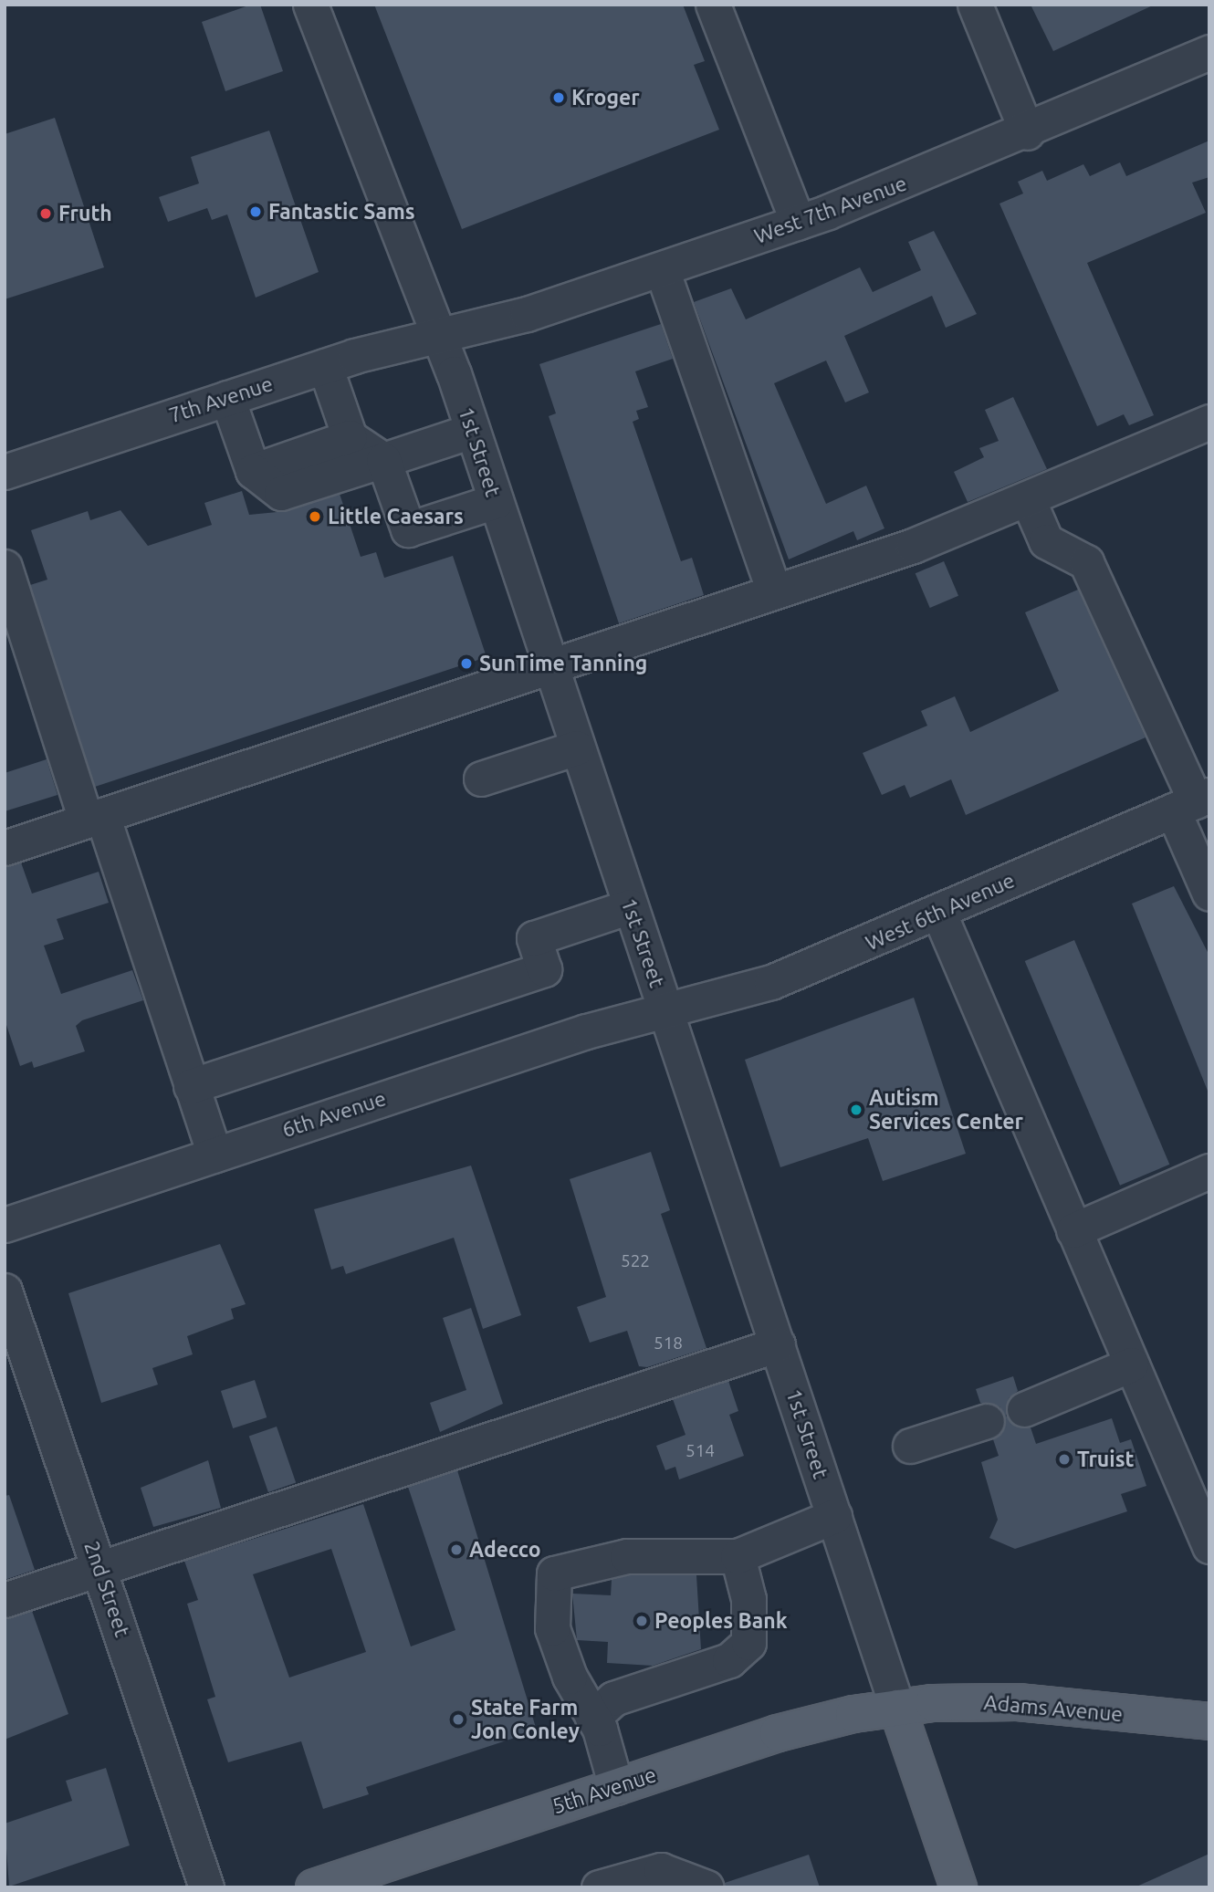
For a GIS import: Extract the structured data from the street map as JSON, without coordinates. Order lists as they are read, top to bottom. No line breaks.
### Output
{"streets":{"main road":["1st Street","Adams Avenue","5th Avenue"],"street":["West 7th Avenue","7th Avenue","West 6th Avenue","6th Avenue","2nd Street"]},"crossings":[["West 7th Avenue","7th Avenue"],["West 7th Avenue","1st Street"],["7th Avenue","1st Street"],["1st Street","West 6th Avenue"],["1st Street","6th Avenue"],["1st Street","Adams Avenue"],["1st Street","5th Avenue"],["West 6th Avenue","6th Avenue"],["Adams Avenue","5th Avenue"]],"places":["Kroger","Fantastic Sams","Fruth","Little Caesars","SunTime Tanning","Autism Services Center","Truist","Adecco","Peoples Bank","State Farm Jon Conley"],"house_numbers":["522","518","514"]}
